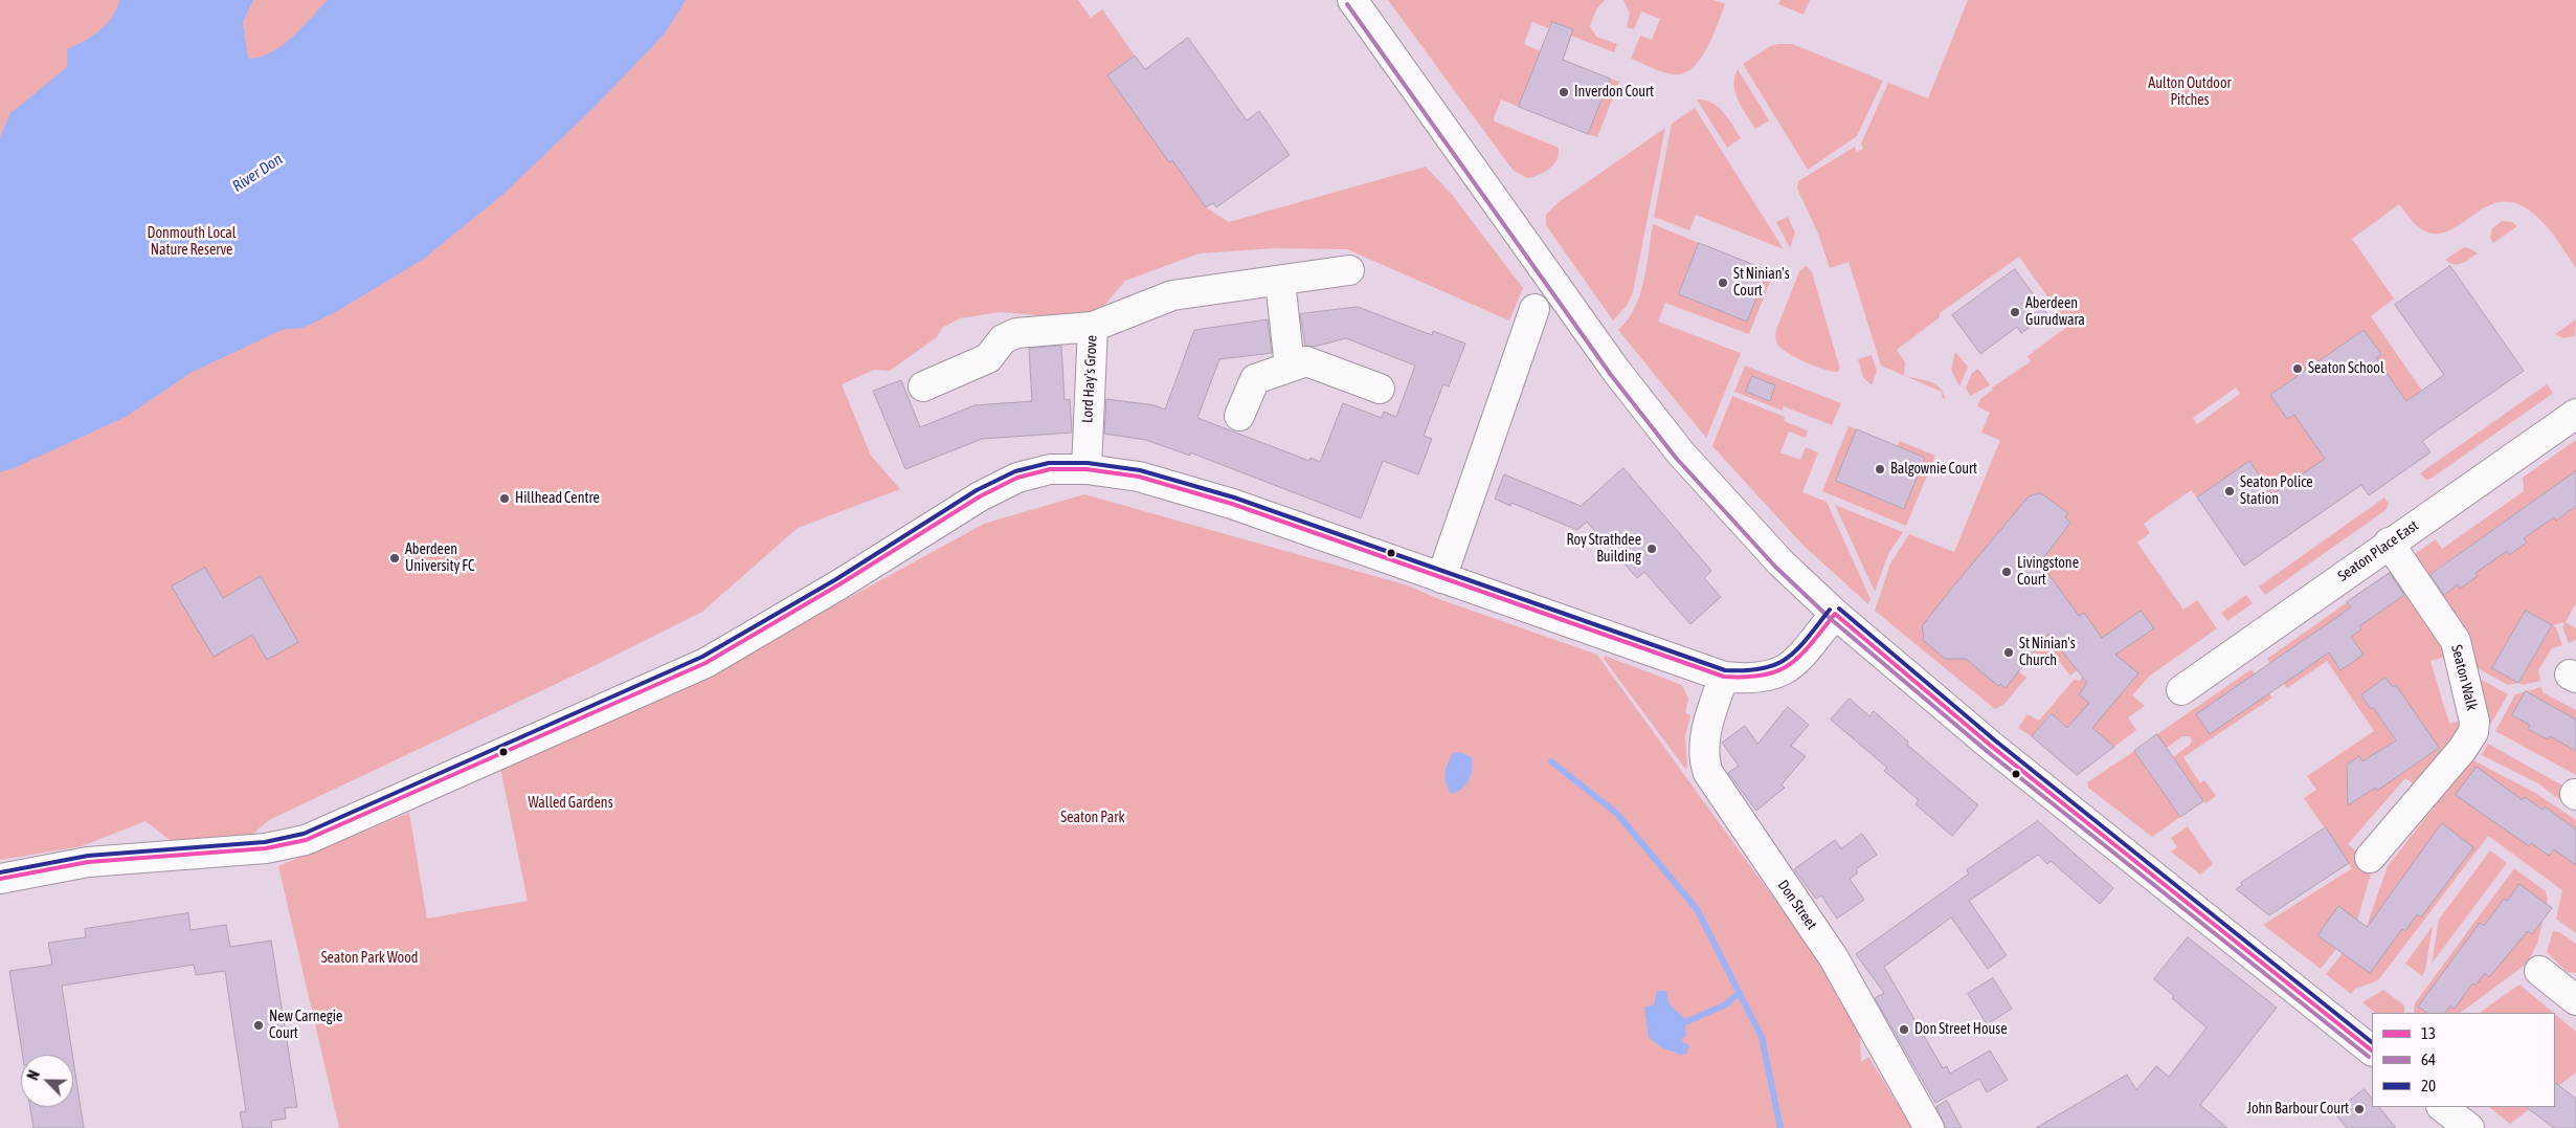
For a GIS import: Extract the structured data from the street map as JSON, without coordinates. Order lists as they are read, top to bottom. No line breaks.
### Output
{"streets":{"street":["Lord Hay's Grove","Seaton Place East","Seaton Walk","Don Street"]},"crossings":[["Seaton Place East","Seaton Walk"]],"water":["River Don"],"parks":["Aulton Outdoor Pitches","Donmouth Local Nature Reserve","Walled Gardens","Seaton Park","Seaton Park Wood"],"places":["Inverdon Court","St Ninian's Court","Aberdeen Gurudwara","Seaton School","Balgownie Court","Seaton Police Station","Hillhead Centre","Roy Strathdee Building","Aberdeen University FC","Livingstone Court","St Ninian's Church","New Carnegie Court","Don Street House","John Barbour Court"],"lines":["transit line 64","transit line 20","transit line 13"],"legend":["13","64","20"],"north":"top left"}
